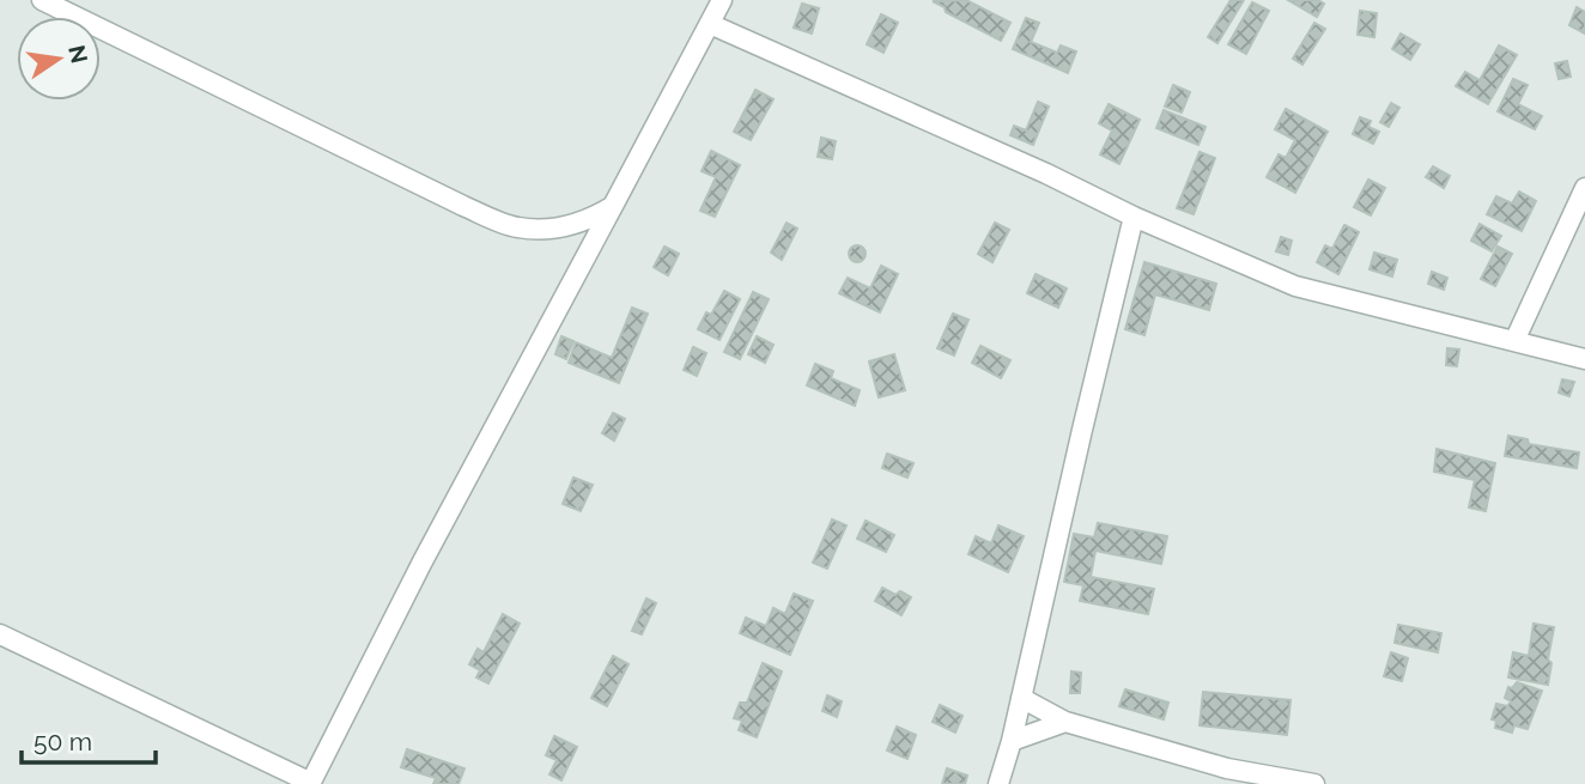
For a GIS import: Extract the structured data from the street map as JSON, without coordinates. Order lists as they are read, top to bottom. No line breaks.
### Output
{"scale_bar":"50 m","north":"right"}
